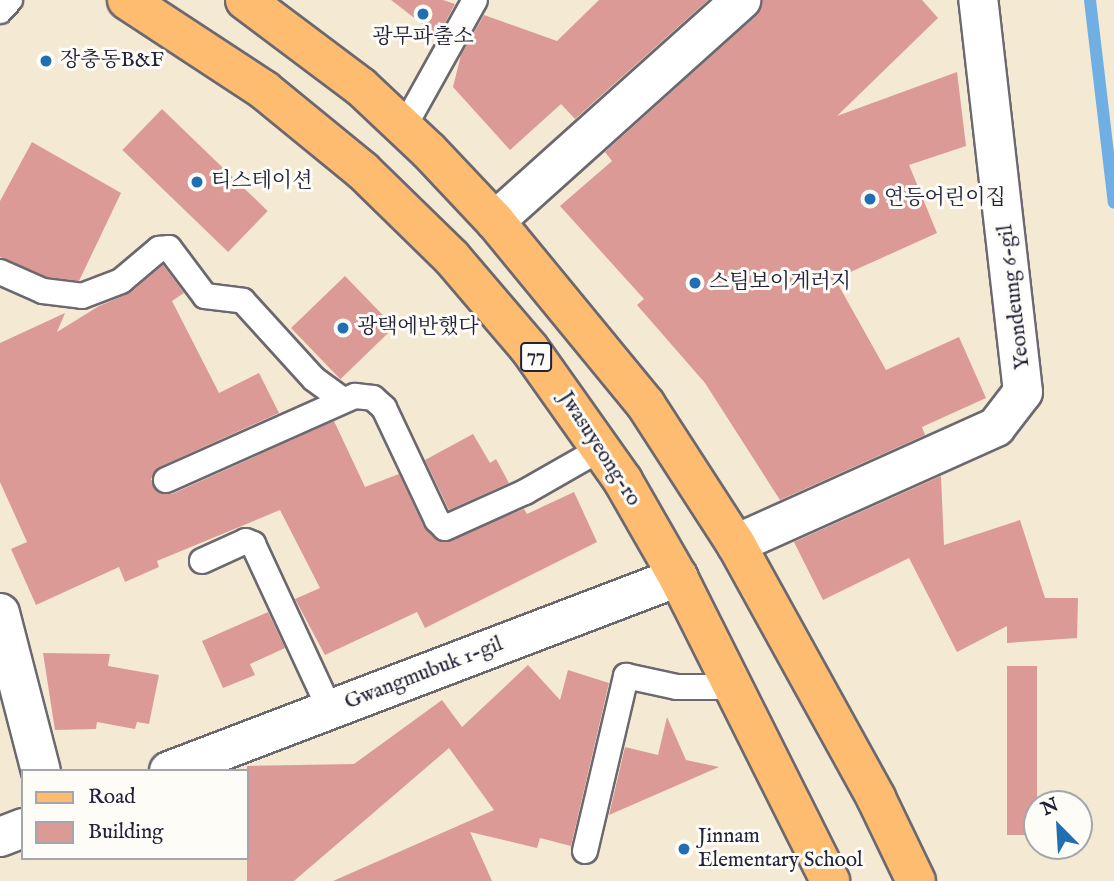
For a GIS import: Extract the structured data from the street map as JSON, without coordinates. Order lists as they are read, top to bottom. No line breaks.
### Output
{"streets":{"main road":["77","Jwasuyeong-ro"],"street":["Yeondeung 6-gil","Gwangmubuk 1-gil"]},"crossings":[["Jwasuyeong-ro","Gwangmubuk 1-gil"]],"places":["광무파출소","장충동B&F","티스테이션","연등어린이집","스팀보이게러지","광택에반했다","Jinnam Elementary School"],"legend":["Road","Building"],"north":"top left"}
